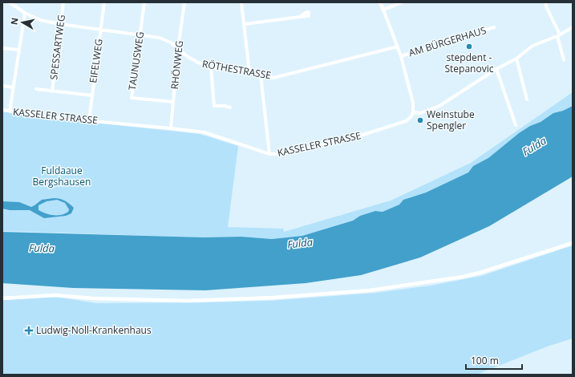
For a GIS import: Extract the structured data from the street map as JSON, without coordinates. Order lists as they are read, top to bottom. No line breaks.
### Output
{"streets":{"street":["AM BÜRGERHAUS","SPESSARTWEG","EIFELWEG","TAUNUSWEG","RHÖNWEG","RÖTHESTRASSE","KASSELER STRASSE"]},"crossings":[["SPESSARTWEG","EIFELWEG"],["SPESSARTWEG","RÖTHESTRASSE"],["EIFELWEG","RÖTHESTRASSE"],["EIFELWEG","KASSELER STRASSE"],["TAUNUSWEG","RHÖNWEG"],["TAUNUSWEG","RÖTHESTRASSE"],["RHÖNWEG","RÖTHESTRASSE"],["RHÖNWEG","KASSELER STRASSE"]],"water":["Fulda"],"parks":["Fuldaaue Bergshausen"],"places":{"other":["stepdent - Stepanovic","Weinstube Spengler"],"health":["Ludwig-Noll-Krankenhaus"]},"scale_bar":"100 m","north":"left"}
